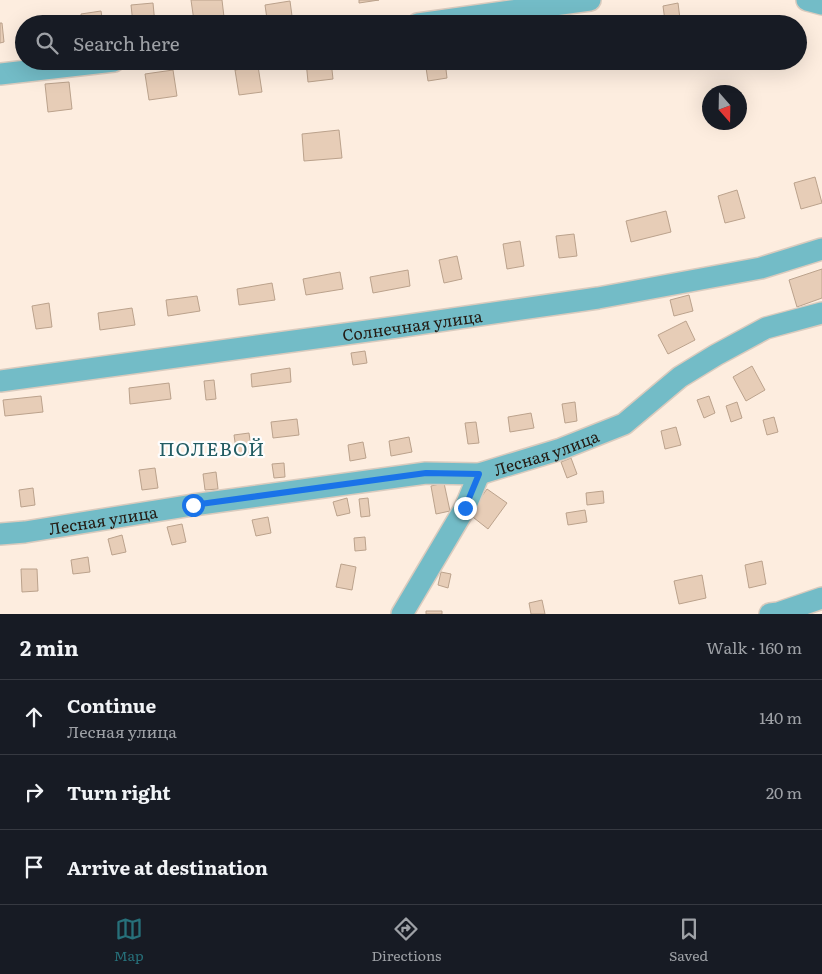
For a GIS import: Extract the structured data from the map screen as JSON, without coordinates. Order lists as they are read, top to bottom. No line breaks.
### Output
{"streets":{"street":["Солнечная улица","Лесная улица"]},"districts":["ПОЛЕВОЙ"],"north":"bottom","page":{"search":"Search here","heading":["2 min","Walk · 160 m"],"list":[["Continue","Лесная улица","140 m"],["Turn right","20 m"],"Arrive at destination"],"nav":["Map","Directions","Saved"]}}
